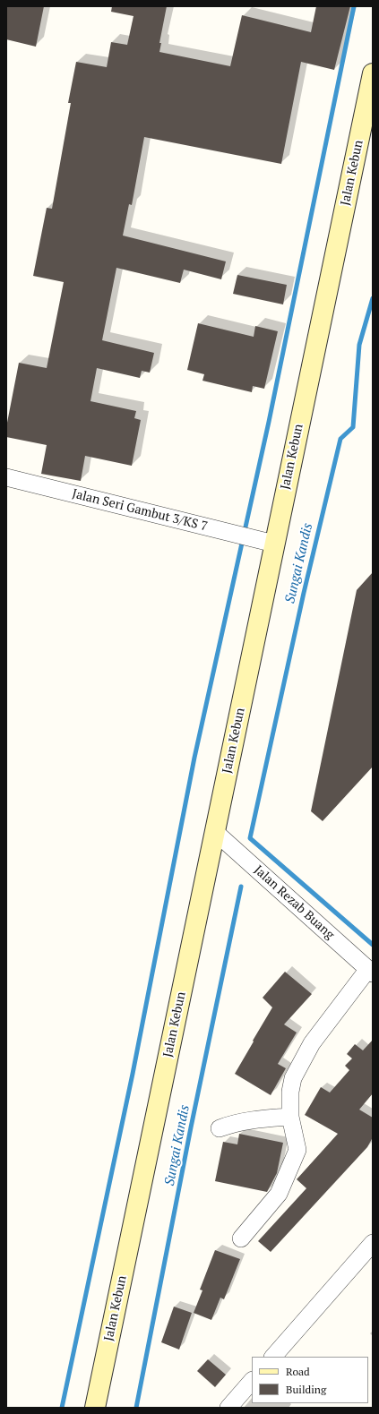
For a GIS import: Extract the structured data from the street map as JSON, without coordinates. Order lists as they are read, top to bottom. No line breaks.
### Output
{"streets":{"main road":["Jalan Kebun"],"street":["Jalan Seri Gambut 3/KS 7","Jalan Rezab Buang"]},"crossings":[["Jalan Kebun","Jalan Seri Gambut 3/KS 7"],["Jalan Kebun","Jalan Rezab Buang"]],"water":["Sungai Kandis"],"legend":["Road","Building"]}
